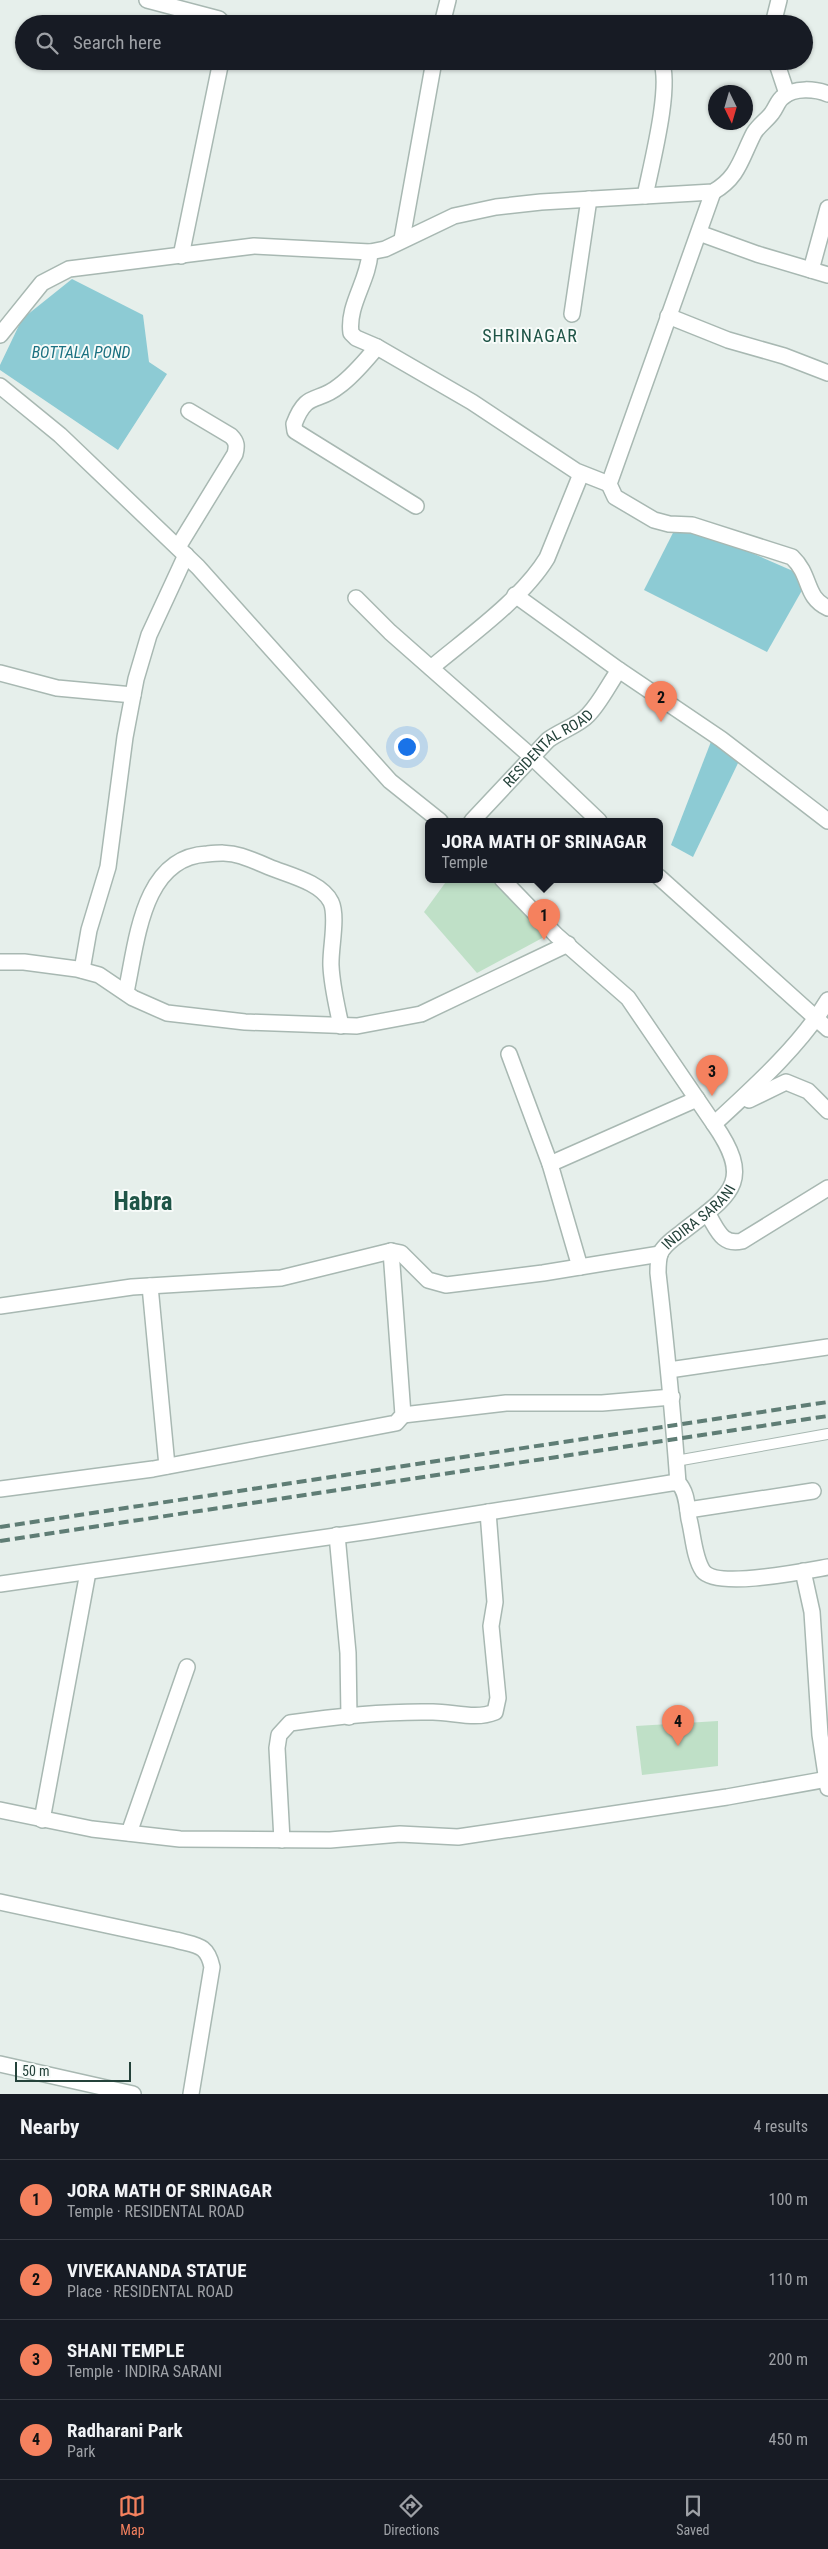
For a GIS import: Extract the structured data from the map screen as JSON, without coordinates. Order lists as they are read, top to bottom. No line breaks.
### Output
{"streets":{"street":["RESIDENTAL ROAD","INDIRA SARANI"]},"districts":["SHRINAGAR","Habra"],"water":["BOTTALA POND"],"scale_bar":"50 m","north":"bottom","page":{"search":"Search here","pins":["2","1","3","4"],"popup":["JORA MATH OF SRINAGAR","Temple"],"scale":"50 m","heading":["Nearby","4 results"],"list":[{"mark":"1","name":"JORA MATH OF SRINAGAR","note":"Temple · RESIDENTAL ROAD","value":"100 m"},{"mark":"2","name":"VIVEKANANDA STATUE","note":"Place · RESIDENTAL ROAD","value":"110 m"},{"mark":"3","name":"SHANI TEMPLE","note":"Temple · INDIRA SARANI","value":"200 m"},{"mark":"4","name":"Radharani Park","note":"Park","value":"450 m"}],"nav":["Map","Directions","Saved"]}}
